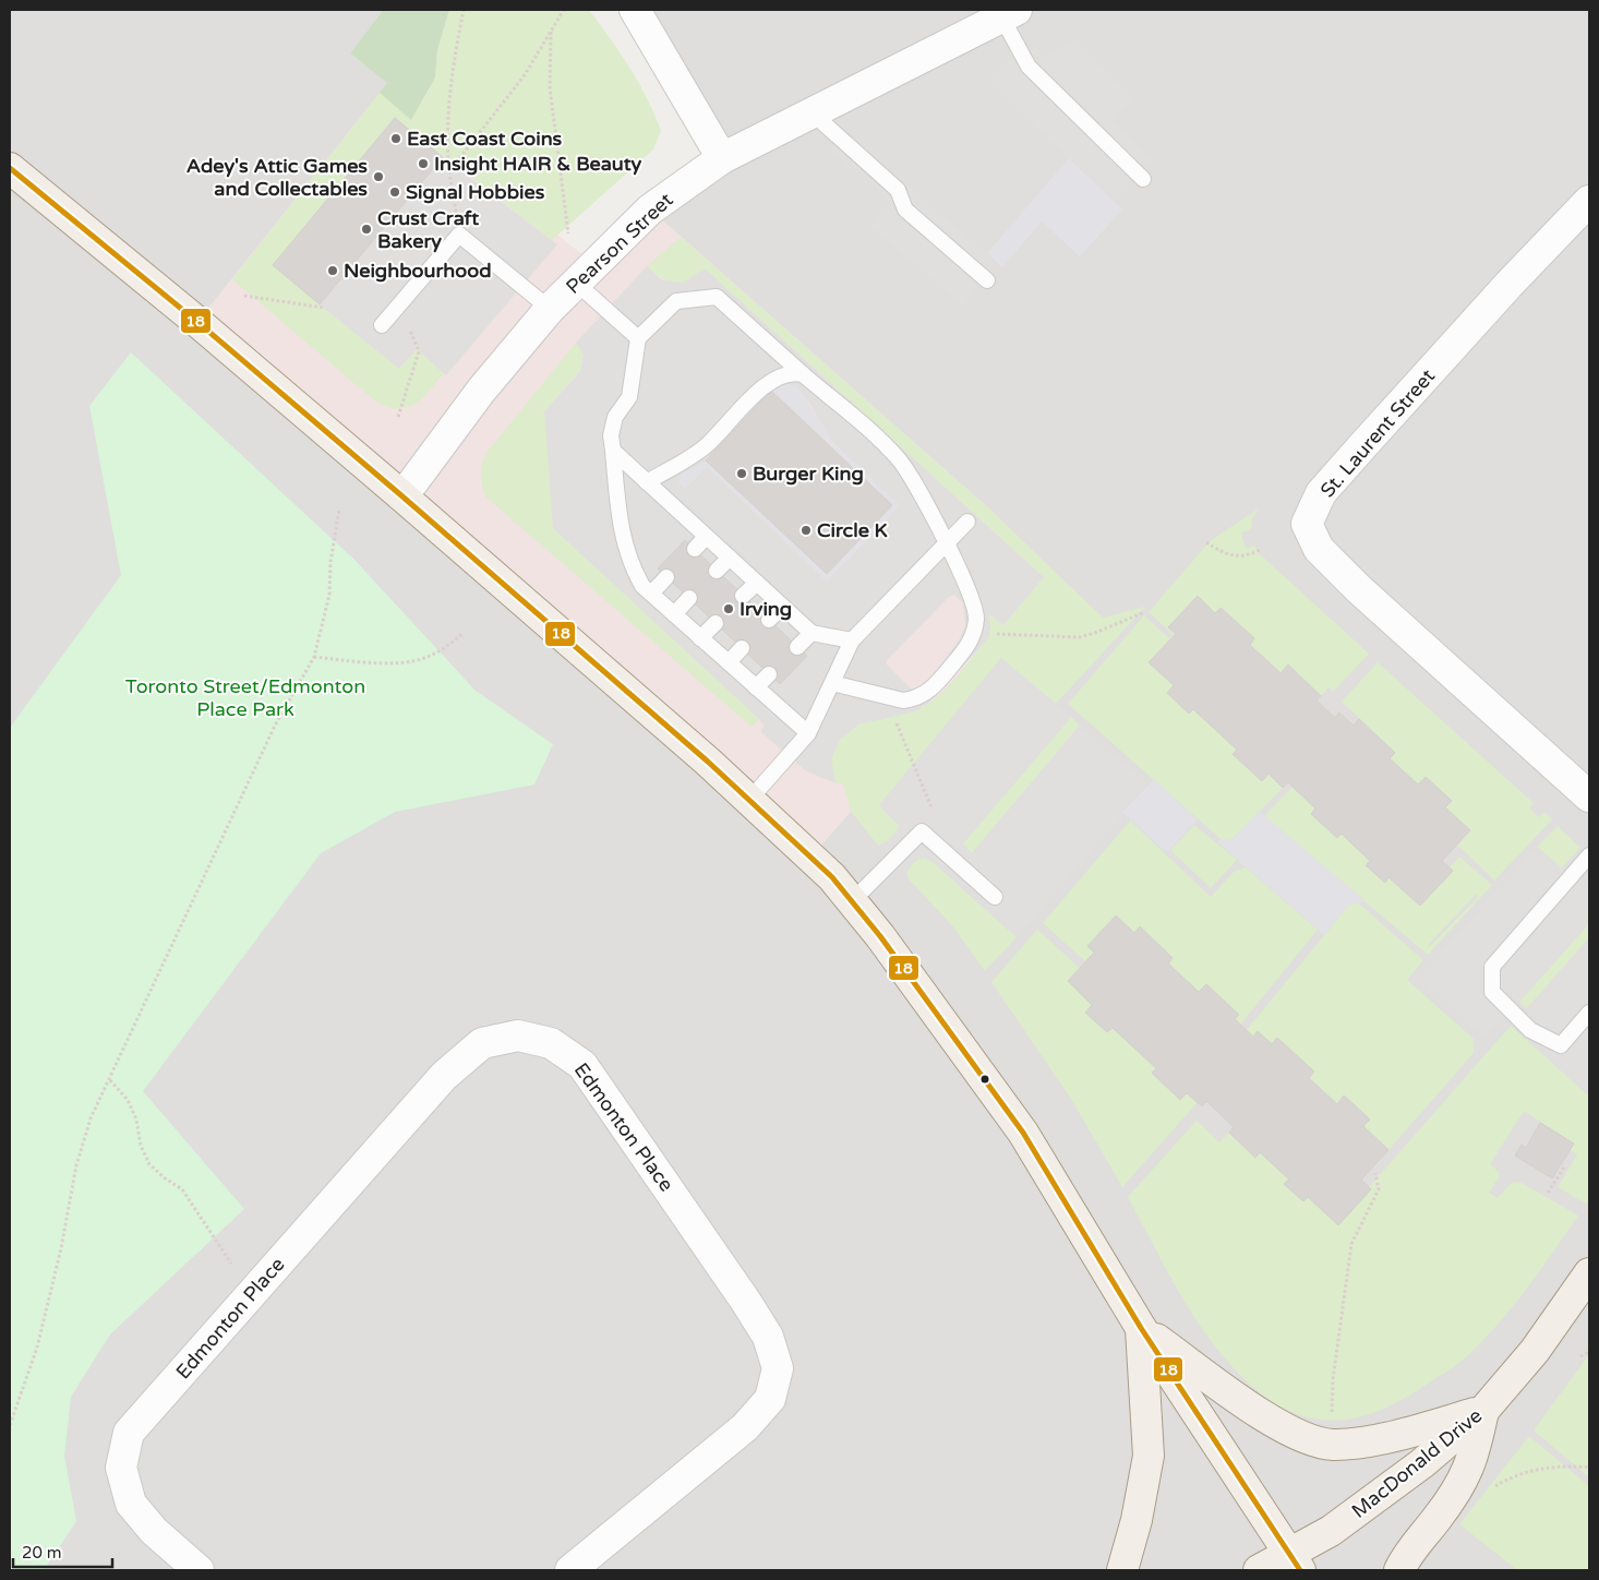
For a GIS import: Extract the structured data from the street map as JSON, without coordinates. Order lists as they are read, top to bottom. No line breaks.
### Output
{"streets":{"main road":["MacDonald Drive"],"street":["Pearson Street","St. Laurent Street","Edmonton Place"]},"parks":["Toronto Street/Edmonton Place Park"],"places":["East Coast Coins","Insight HAIR & Beauty","Adey's Attic Games and Collectables","Signal Hobbies","Crust Craft Bakery","Neighbourhood","Burger King","Circle K","Irving"],"lines":["transit line 18"],"scale_bar":"20 m"}
